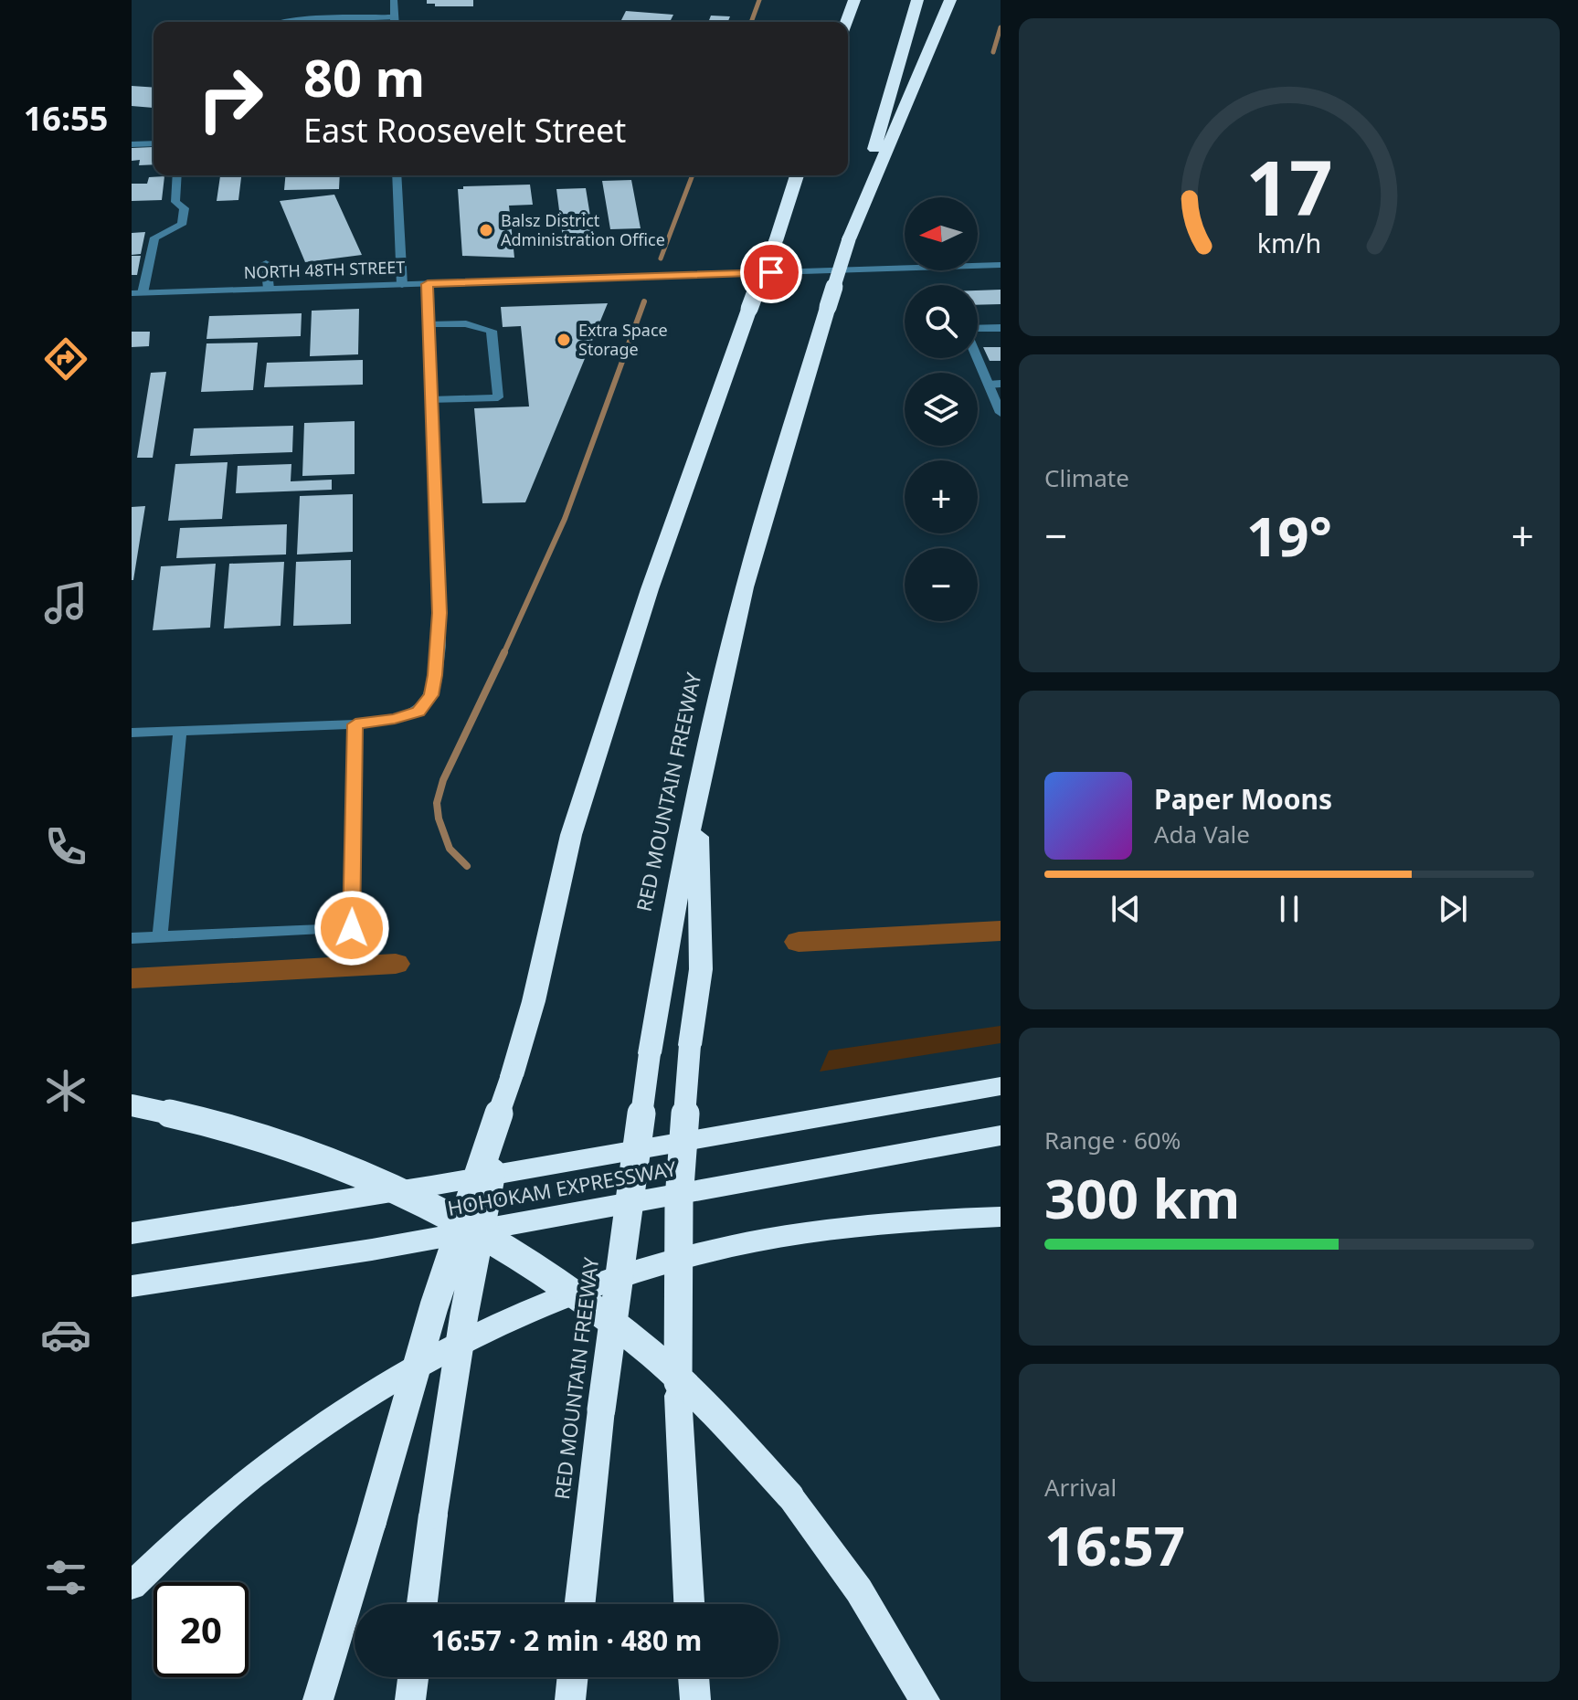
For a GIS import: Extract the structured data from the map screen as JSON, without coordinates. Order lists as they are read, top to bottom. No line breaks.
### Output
{"streets":{"highway":["RED MOUNTAIN FREEWAY","HOHOKAM EXPRESSWAY"],"street":["NORTH 48TH STREET"]},"places":["Balsz District Administration Office","Extra Space Storage"],"north":"left","page":{"tabs":"16:55","turn":["80 m","East Roosevelt Street"],"map_buttons":["+","−"],"tile":["Climate",["Range · 60%","300 km"],["Arrival","16:57"]],"heat":["−","19°","+"],"song":["Paper Moons","Ada Vale"],"limit":"20","trip":"16:57 · 2 min · 480 m","gauge":["17","km/h"]}}
